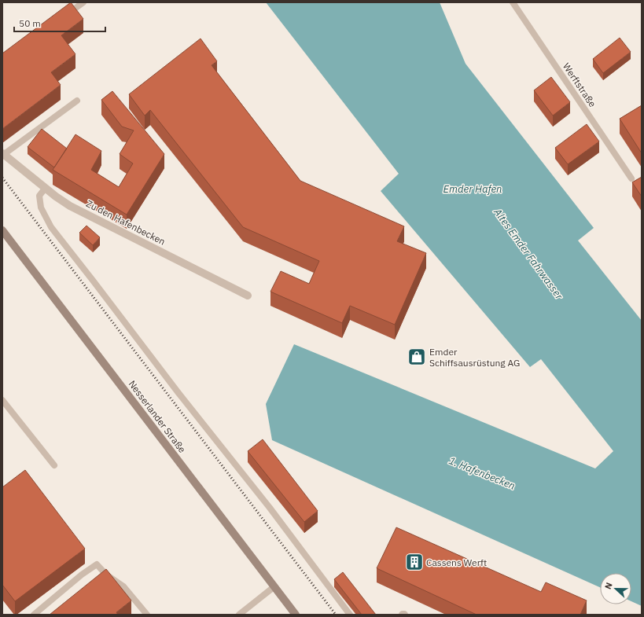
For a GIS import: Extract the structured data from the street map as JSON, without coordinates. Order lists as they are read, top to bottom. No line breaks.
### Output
{"streets":{"main road":["Nesserlander Straße"],"street":["Zu den Hafenbecken"],"lane":["Werftstraße"]},"water":["Emder Hafen","Altes Emder Fahrwasser","1. Hafenbecken"],"places":{"shop":["Emder Schiffsausrüstung AG"],"building":["Cassens Werft"]},"scale_bar":"50 m","north":"left"}
